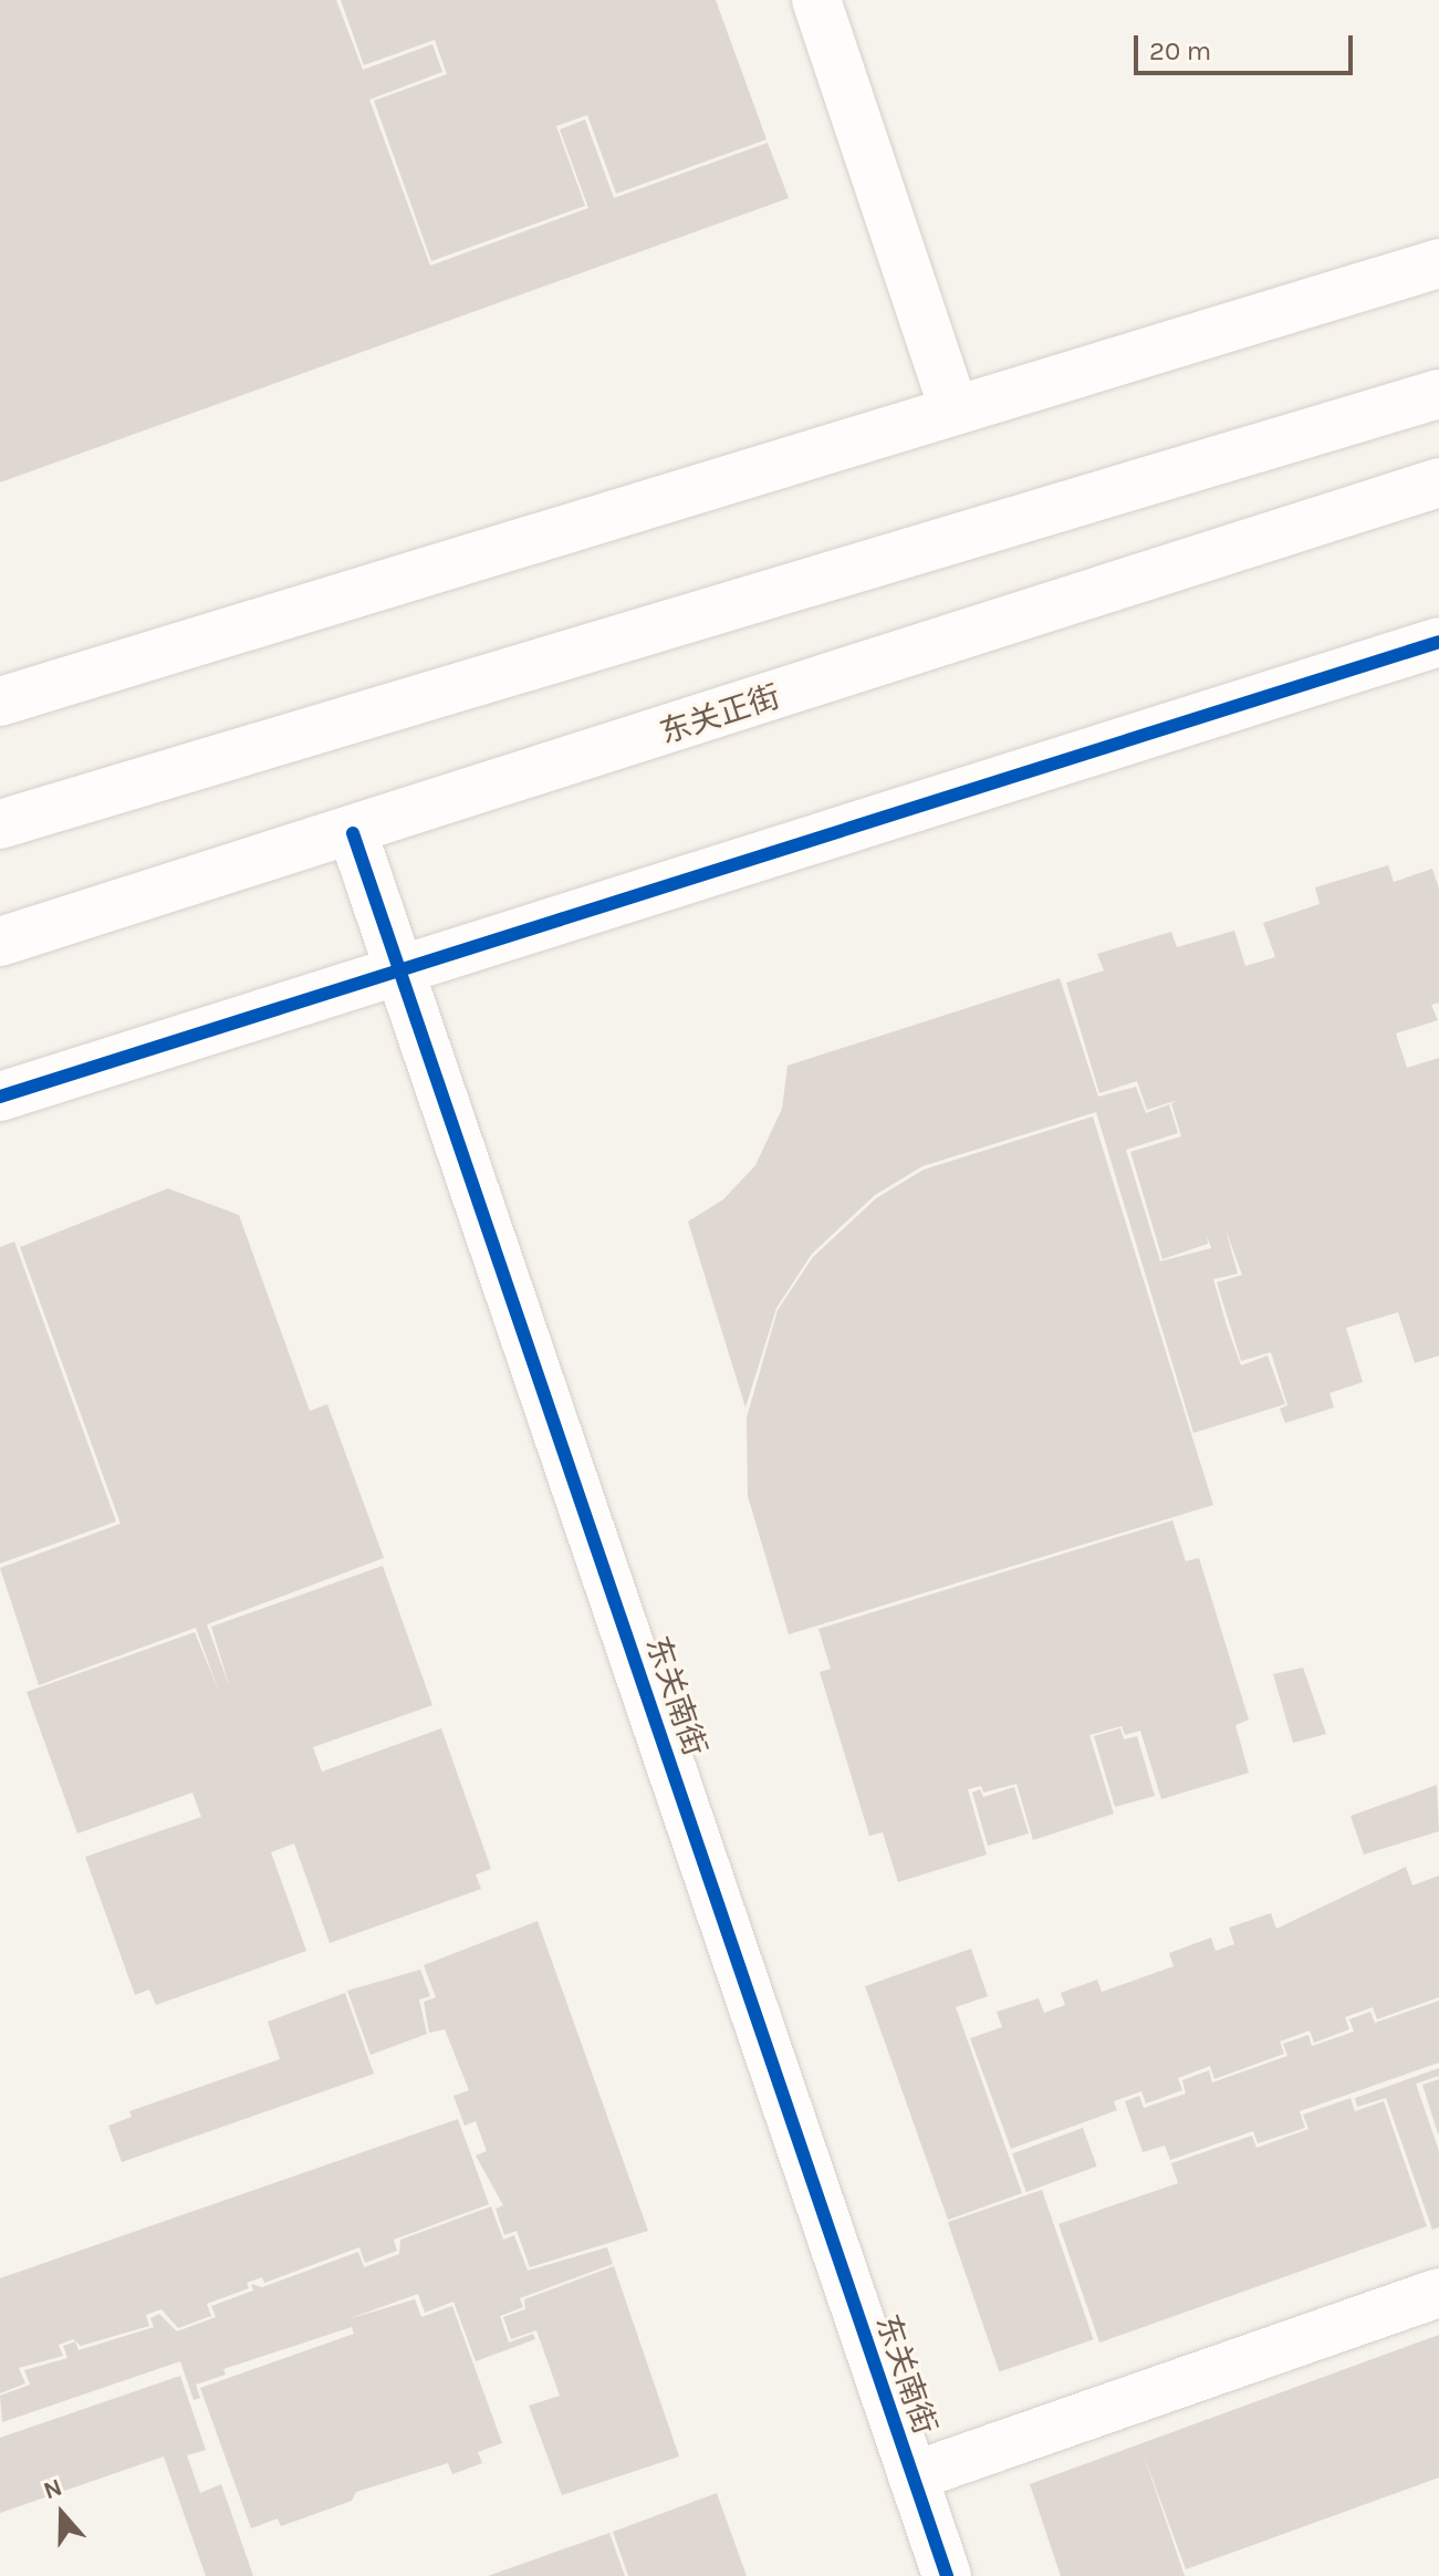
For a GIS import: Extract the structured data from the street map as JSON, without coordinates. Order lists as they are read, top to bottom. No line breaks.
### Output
{"streets":{"street":["东关正街","东关南街"]},"crossings":[["东关正街","东关南街"]],"scale_bar":"20 m","north":"top"}
